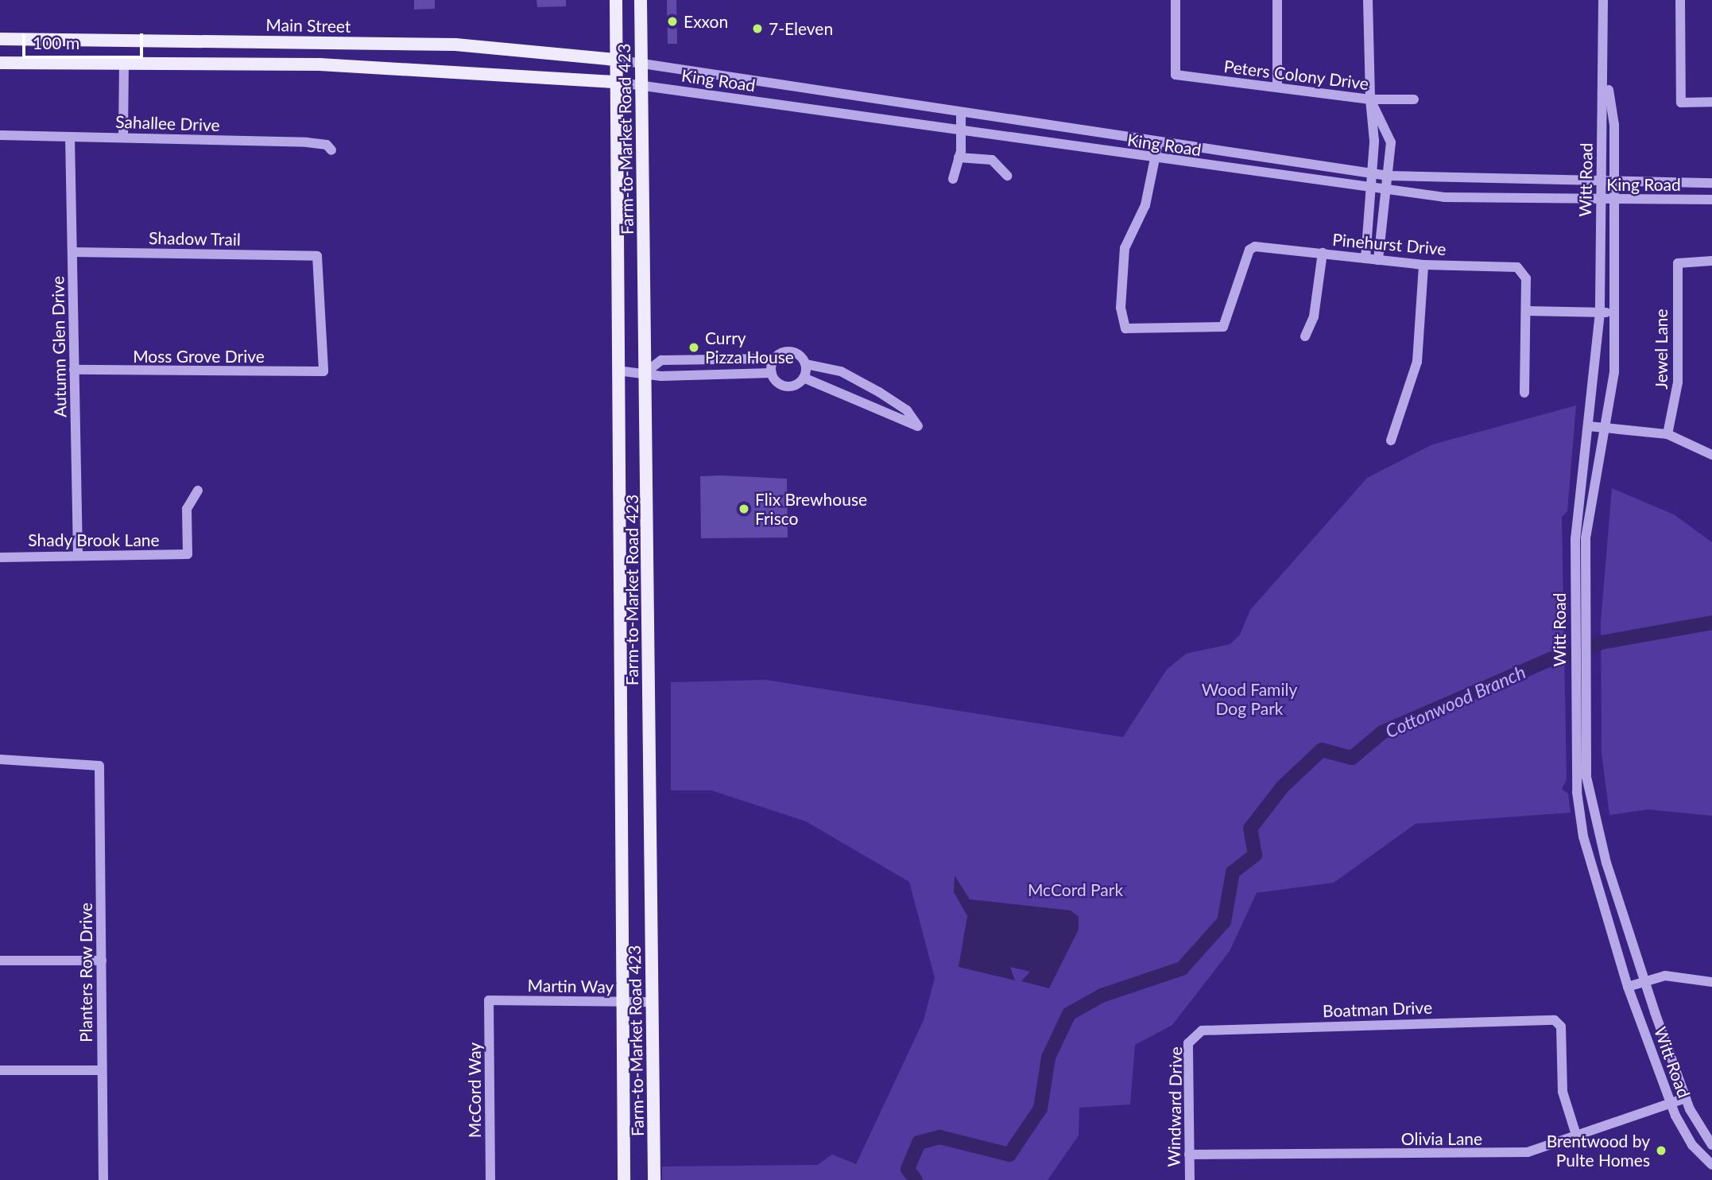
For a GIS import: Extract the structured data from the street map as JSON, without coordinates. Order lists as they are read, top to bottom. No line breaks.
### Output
{"streets":{"main road":["Main Street","Farm-to-Market Road 423"],"street":["Peters Colony Drive","King Road","Sahallee Drive","Witt Road","Shadow Trail","Pinehurst Drive","Autumn Glen Drive","Jewel Lane","Moss Grove Drive","Shady Brook Lane","Planters Row Drive","Martin Way","Boatman Drive","McCord Way","Windward Drive","Olivia Lane"]},"crossings":[["Main Street","King Road"],["Main Street","Farm-to-Market Road 423"],["King Road","Farm-to-Market Road 423"],["King Road","Witt Road"],["King Road","Pinehurst Drive"],["Sahallee Drive","Autumn Glen Drive"],["Farm-to-Market Road 423","Martin Way"],["Witt Road","Olivia Lane"],["Shadow Trail","Autumn Glen Drive"],["Shadow Trail","Moss Grove Drive"],["Autumn Glen Drive","Moss Grove Drive"],["Autumn Glen Drive","Shady Brook Lane"],["Martin Way","McCord Way"],["Boatman Drive","Windward Drive"],["Boatman Drive","Olivia Lane"],["Windward Drive","Olivia Lane"]],"water":["Cottonwood Branch"],"parks":["Wood Family Dog Park","McCord Park"],"places":["Exxon","7-Eleven","Curry Pizza House","Flix Brewhouse Frisco","Brentwood by Pulte Homes"],"scale_bar":"100 m"}
